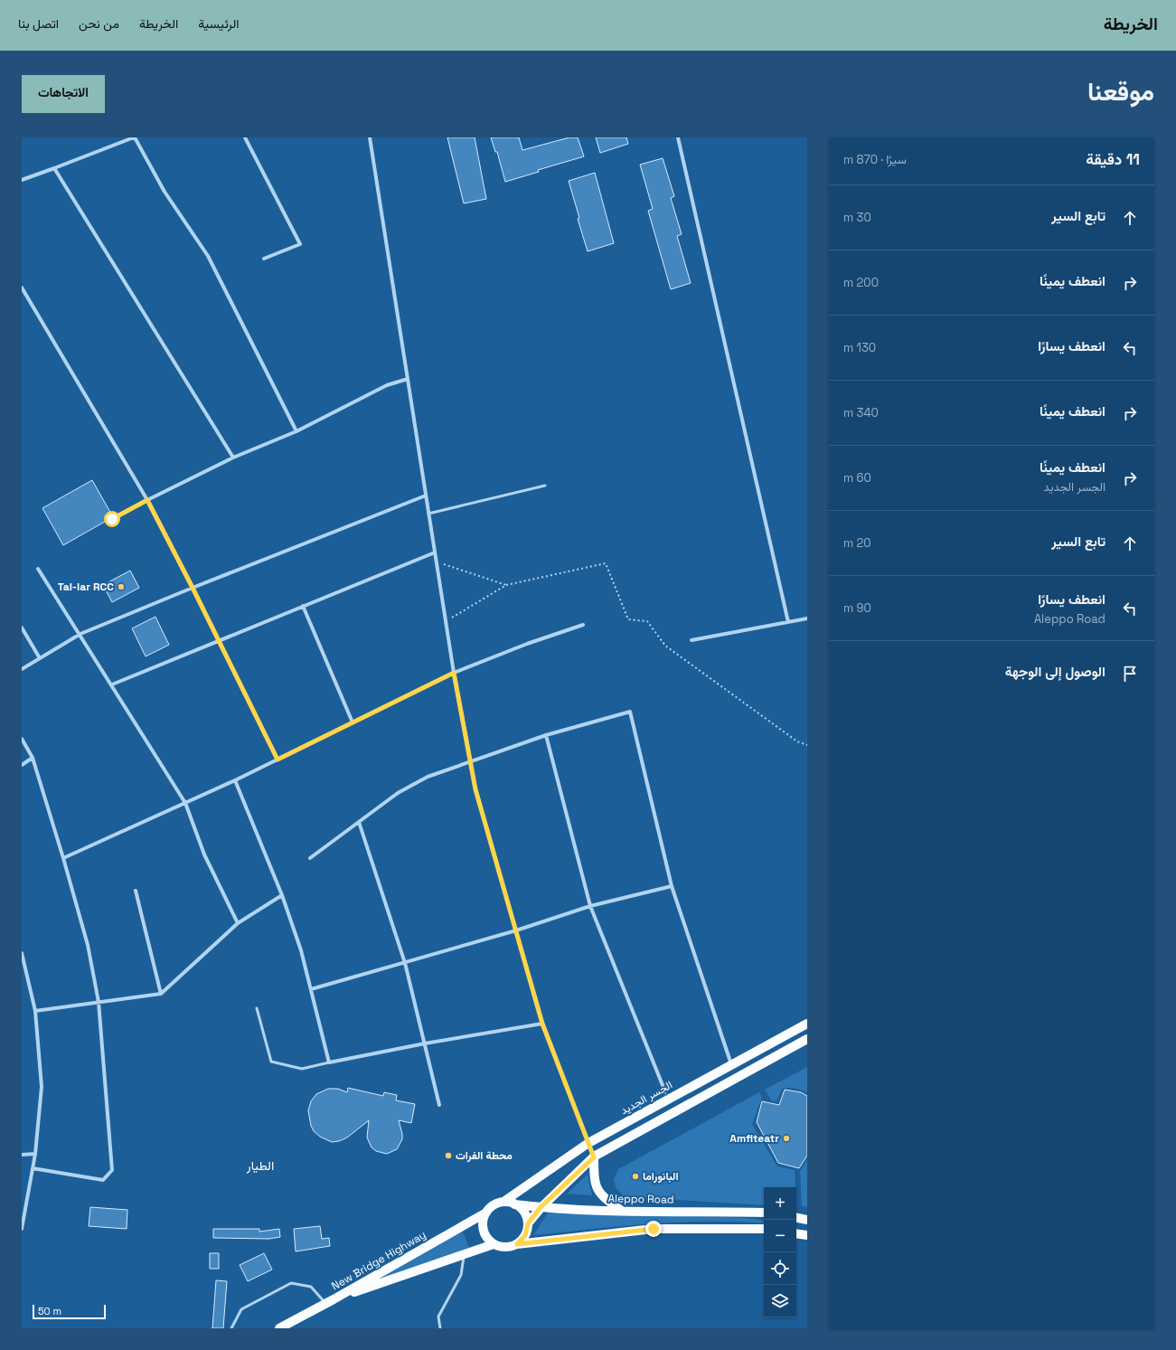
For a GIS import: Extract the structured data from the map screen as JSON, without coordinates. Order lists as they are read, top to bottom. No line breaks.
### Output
{"streets":{"main road":["الجسر الجديد","Aleppo Road","New Bridge Highway"]},"crossings":[["الجسر الجديد","Aleppo Road"],["الجسر الجديد","New Bridge Highway"],["Aleppo Road","New Bridge Highway"]],"districts":["الطيار"],"places":["Tai-iar RCC","Amfiteatr","محطة الفرات","البانوراما"],"scale_bar":"50 m","page":{"header":"الخريطة","nav":["الرئيسية","الخريطة","من نحن","اتصل بنا"],"title":"موقعنا","buttons":"الاتجاهات","heading":["11 دقيقة","سيرًا · 870 m"],"list":[["تابع السير","30 m"],["انعطف يمينًا","200 m"],["انعطف يسارًا","130 m"],["انعطف يمينًا","340 m"],["انعطف يمينًا","الجسر الجديد","60 m"],["تابع السير","20 m"],["انعطف يسارًا","Aleppo Road","90 m"],"الوصول إلى الوجهة"],"map_buttons":["+","−"],"scale":"50 m"}}
